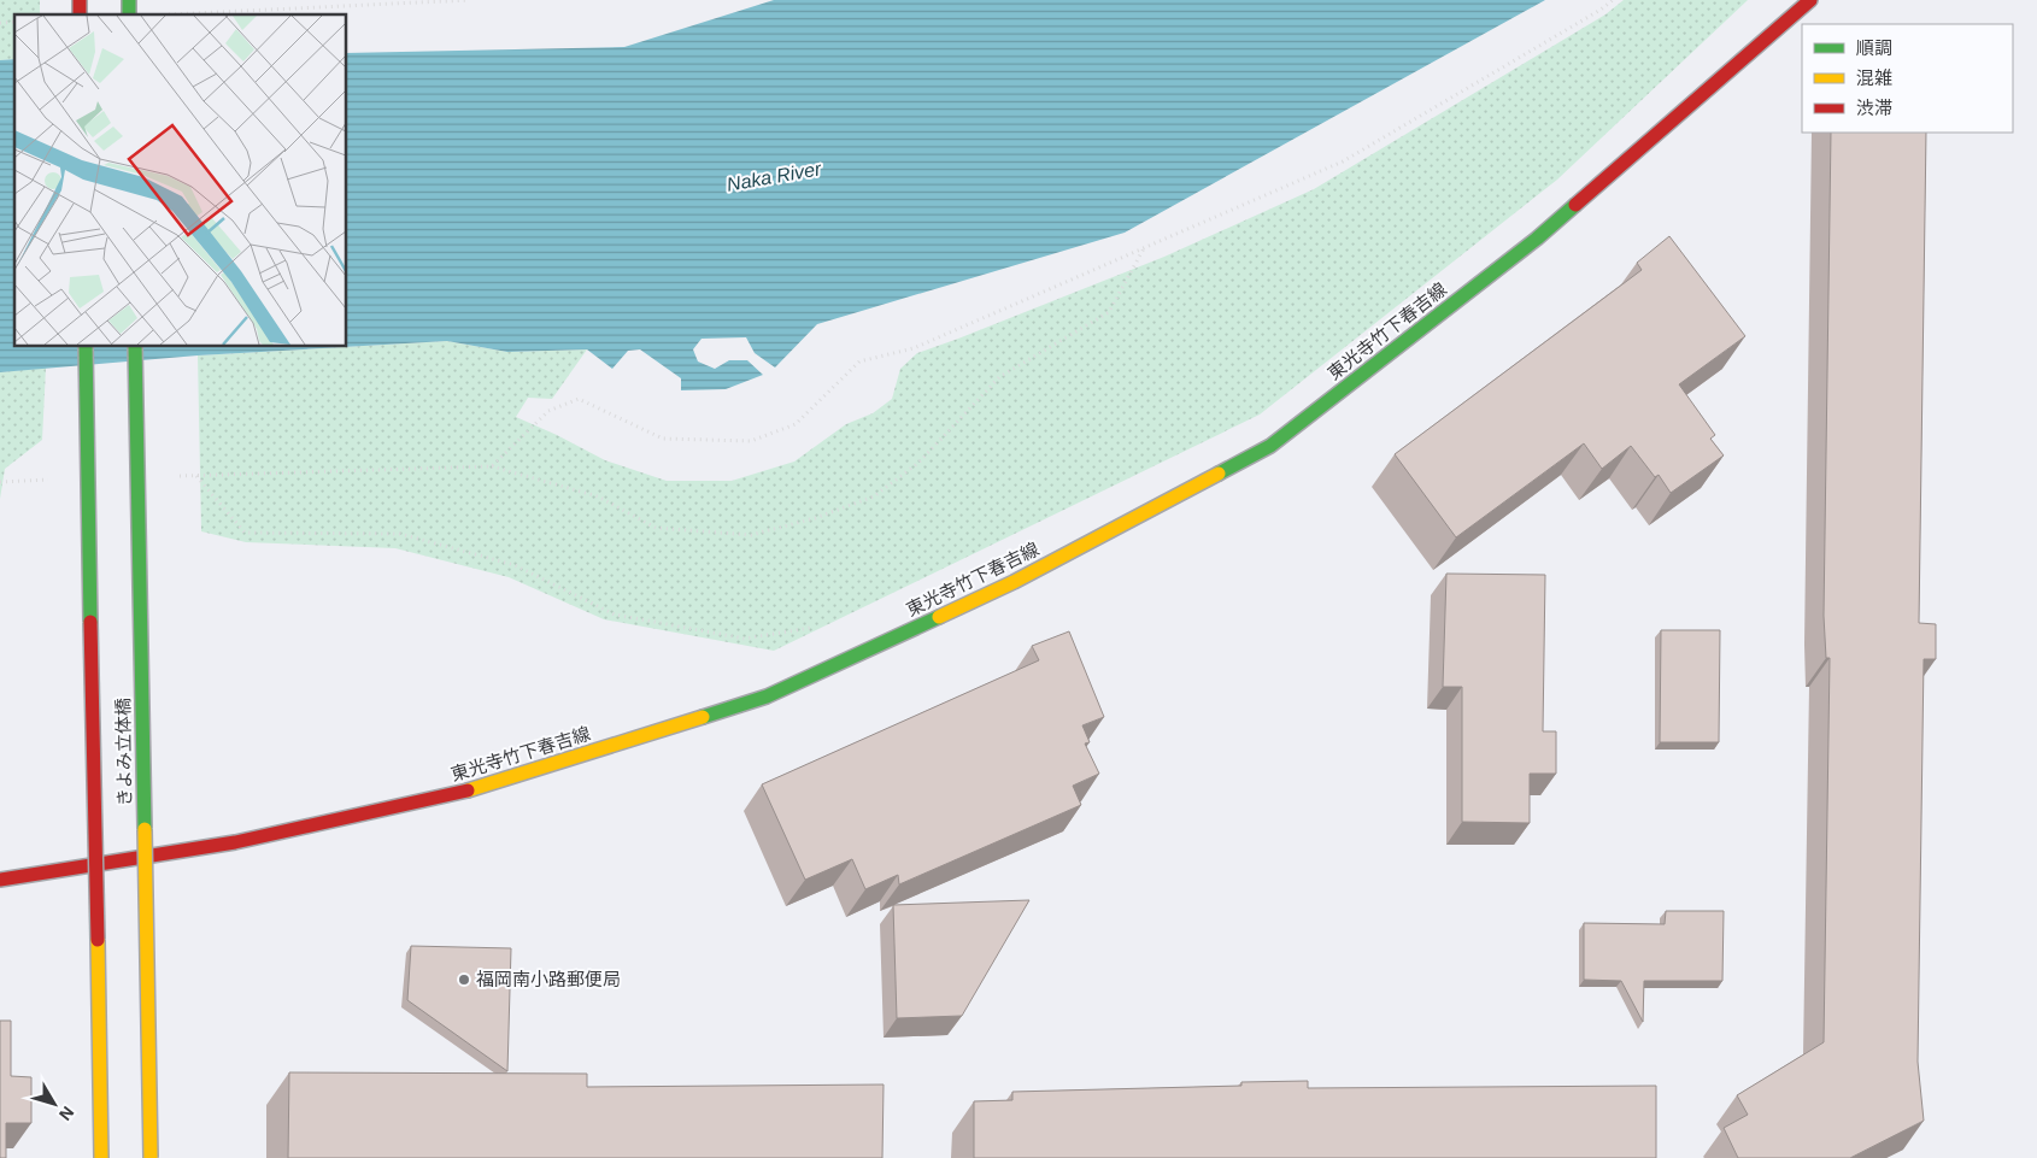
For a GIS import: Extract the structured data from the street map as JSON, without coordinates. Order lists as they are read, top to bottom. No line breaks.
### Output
{"streets":{"main road":["東光寺竹下春吉線","きよみ立体橋"]},"water":["Naka River"],"places":["福岡南小路郵便局"],"legend":["順調","混雑","渋滞"],"north":"bottom right"}
